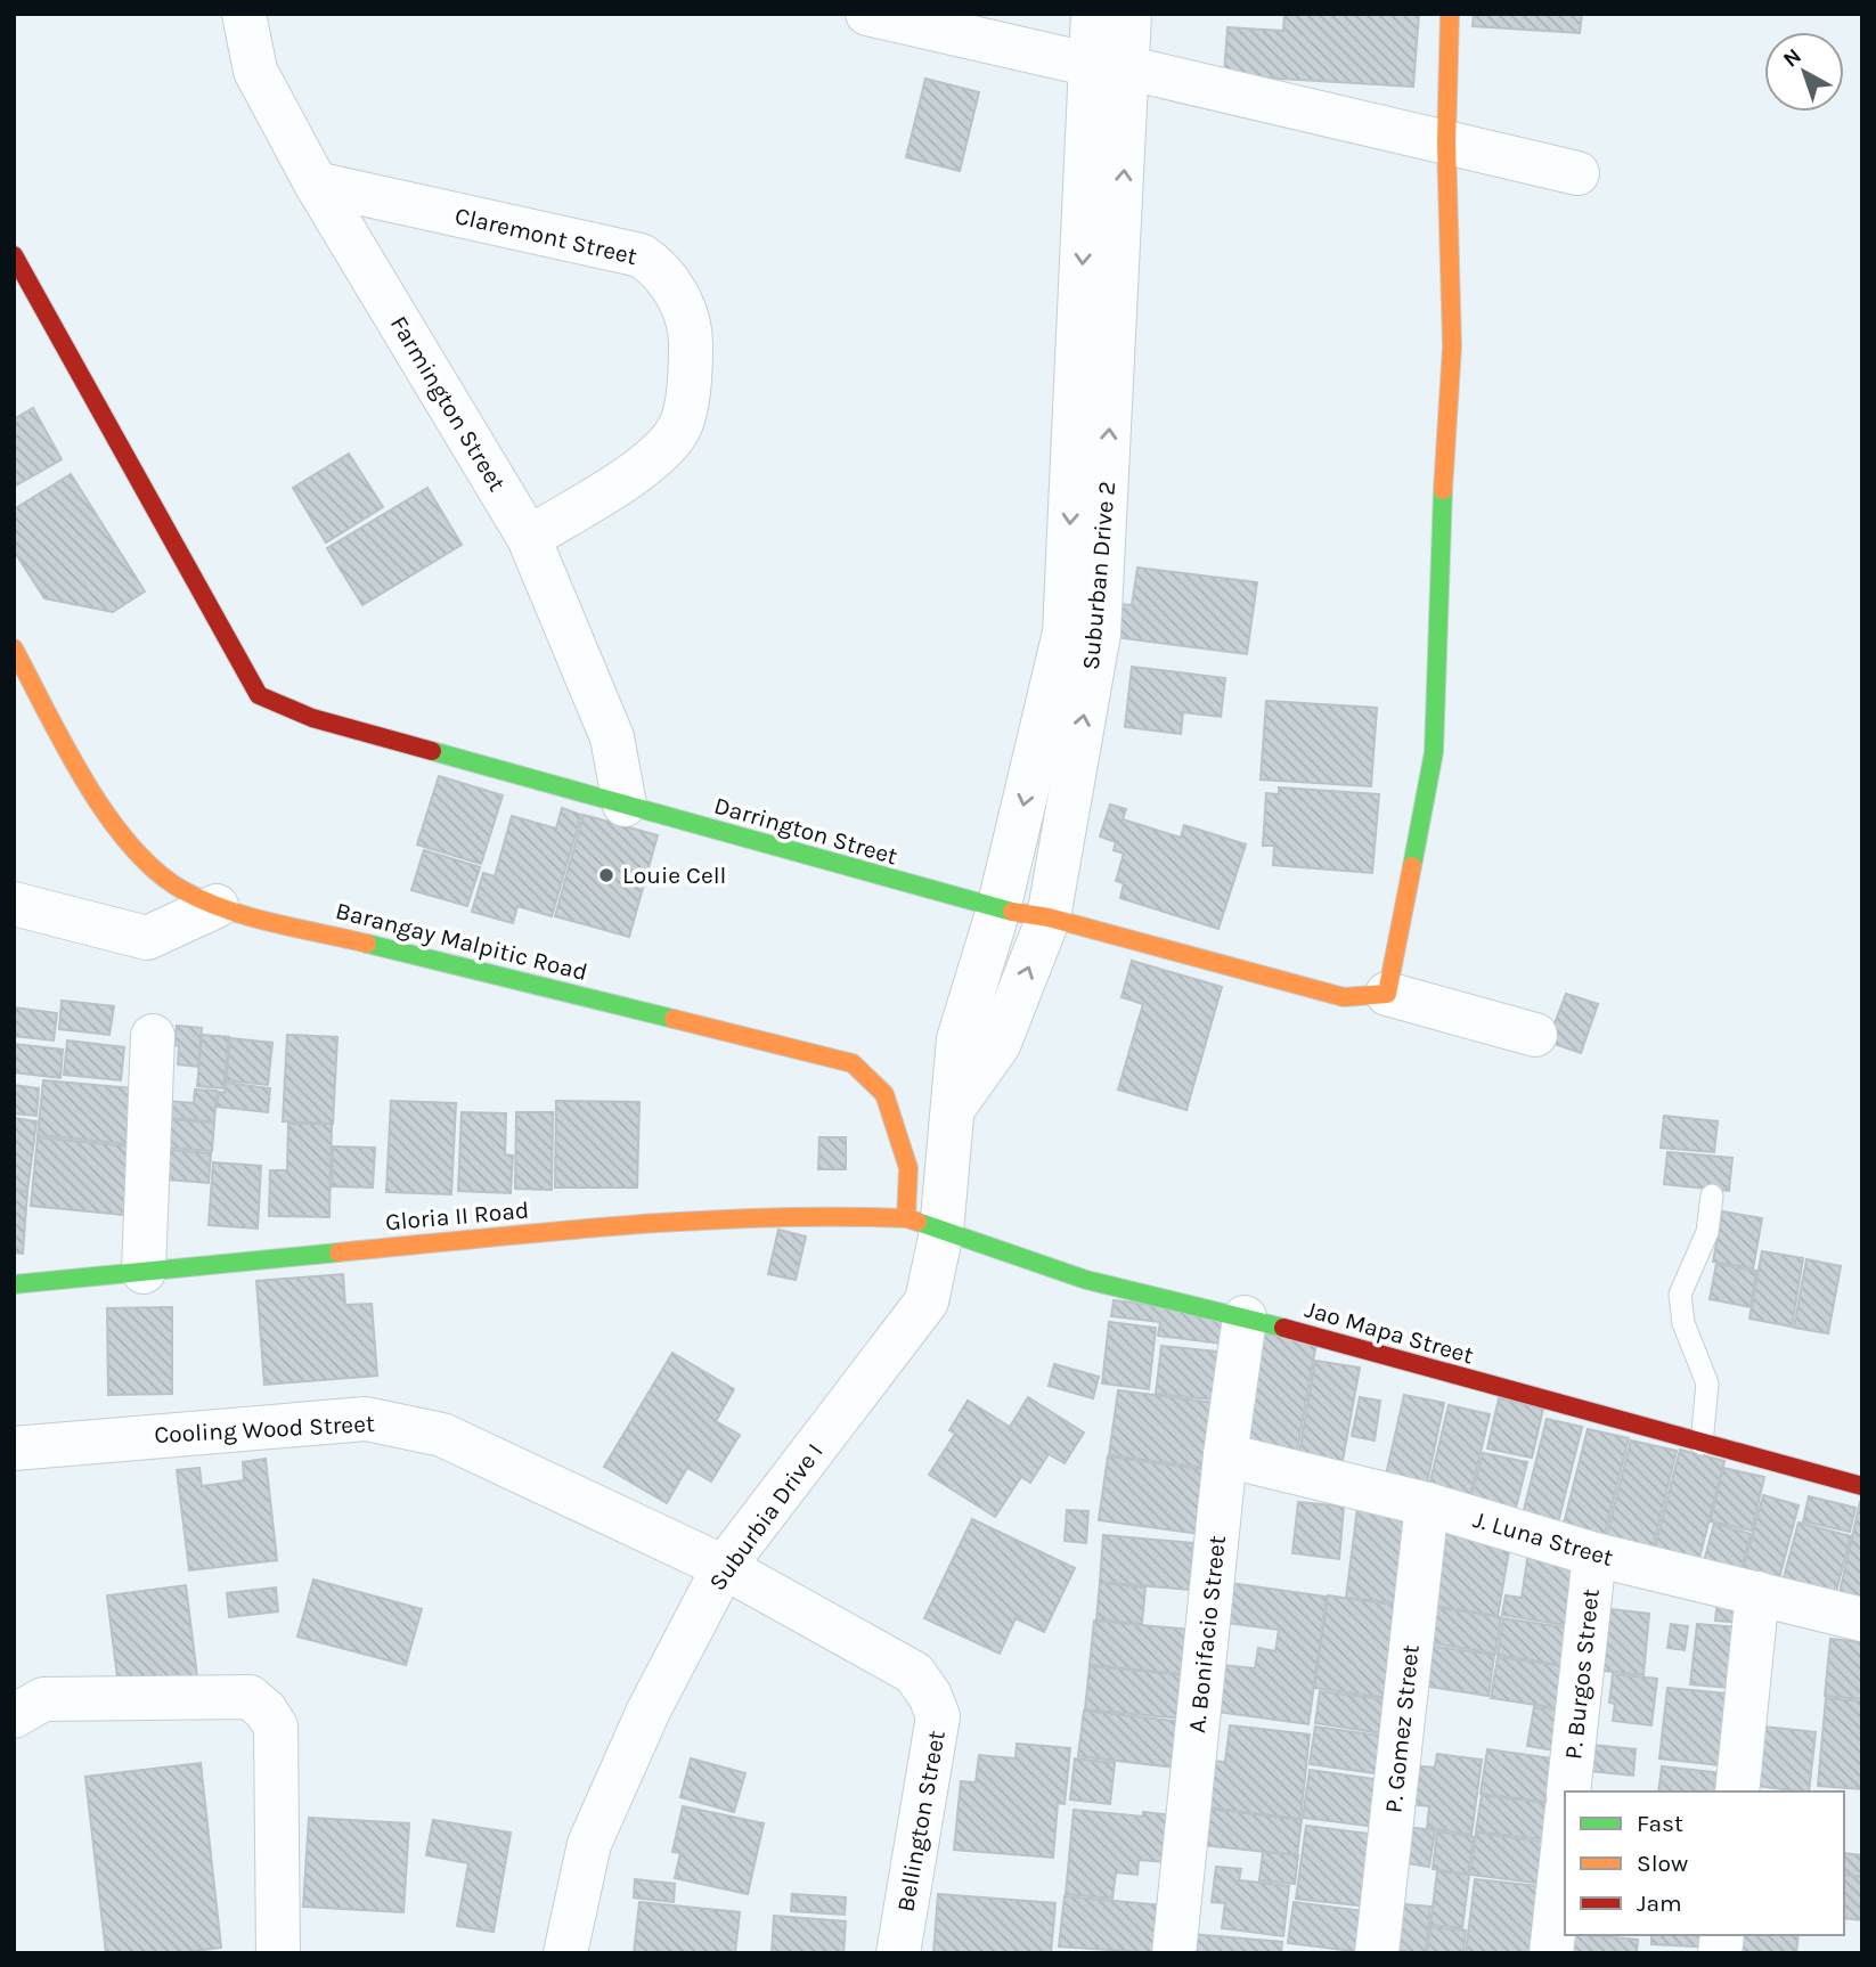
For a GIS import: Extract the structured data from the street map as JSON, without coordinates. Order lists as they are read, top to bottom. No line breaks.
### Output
{"streets":{"street":["Claremont Street","Farmington Street","Suburban Drive 2","Darrington Street","Barangay Malpitic Road","Gloria II Road","Jao Mapa Street","Cooling Wood Street","Suburbia Drive I","J. Luna Street","A. Bonifacio Street","P. Burgos Street","P. Gomez Street","Bellington Street"]},"crossings":[["Claremont Street","Farmington Street"],["Farmington Street","Darrington Street"],["Suburban Drive 2","Darrington Street"],["Suburban Drive 2","Barangay Malpitic Road"],["Suburban Drive 2","Gloria II Road"],["Suburban Drive 2","Jao Mapa Street"],["Suburban Drive 2","Suburbia Drive I"],["Barangay Malpitic Road","Gloria II Road"],["Barangay Malpitic Road","Jao Mapa Street"],["Barangay Malpitic Road","Suburbia Drive I"],["Gloria II Road","Jao Mapa Street"],["Gloria II Road","Suburbia Drive I"],["Jao Mapa Street","Suburbia Drive I"],["Jao Mapa Street","A. Bonifacio Street"],["Cooling Wood Street","Suburbia Drive I"],["Cooling Wood Street","Bellington Street"],["Suburbia Drive I","Bellington Street"],["J. Luna Street","A. Bonifacio Street"],["J. Luna Street","P. Burgos Street"],["J. Luna Street","P. Gomez Street"]],"places":["Louie Cell"],"legend":["Fast","Slow","Jam"],"north":"top left"}
